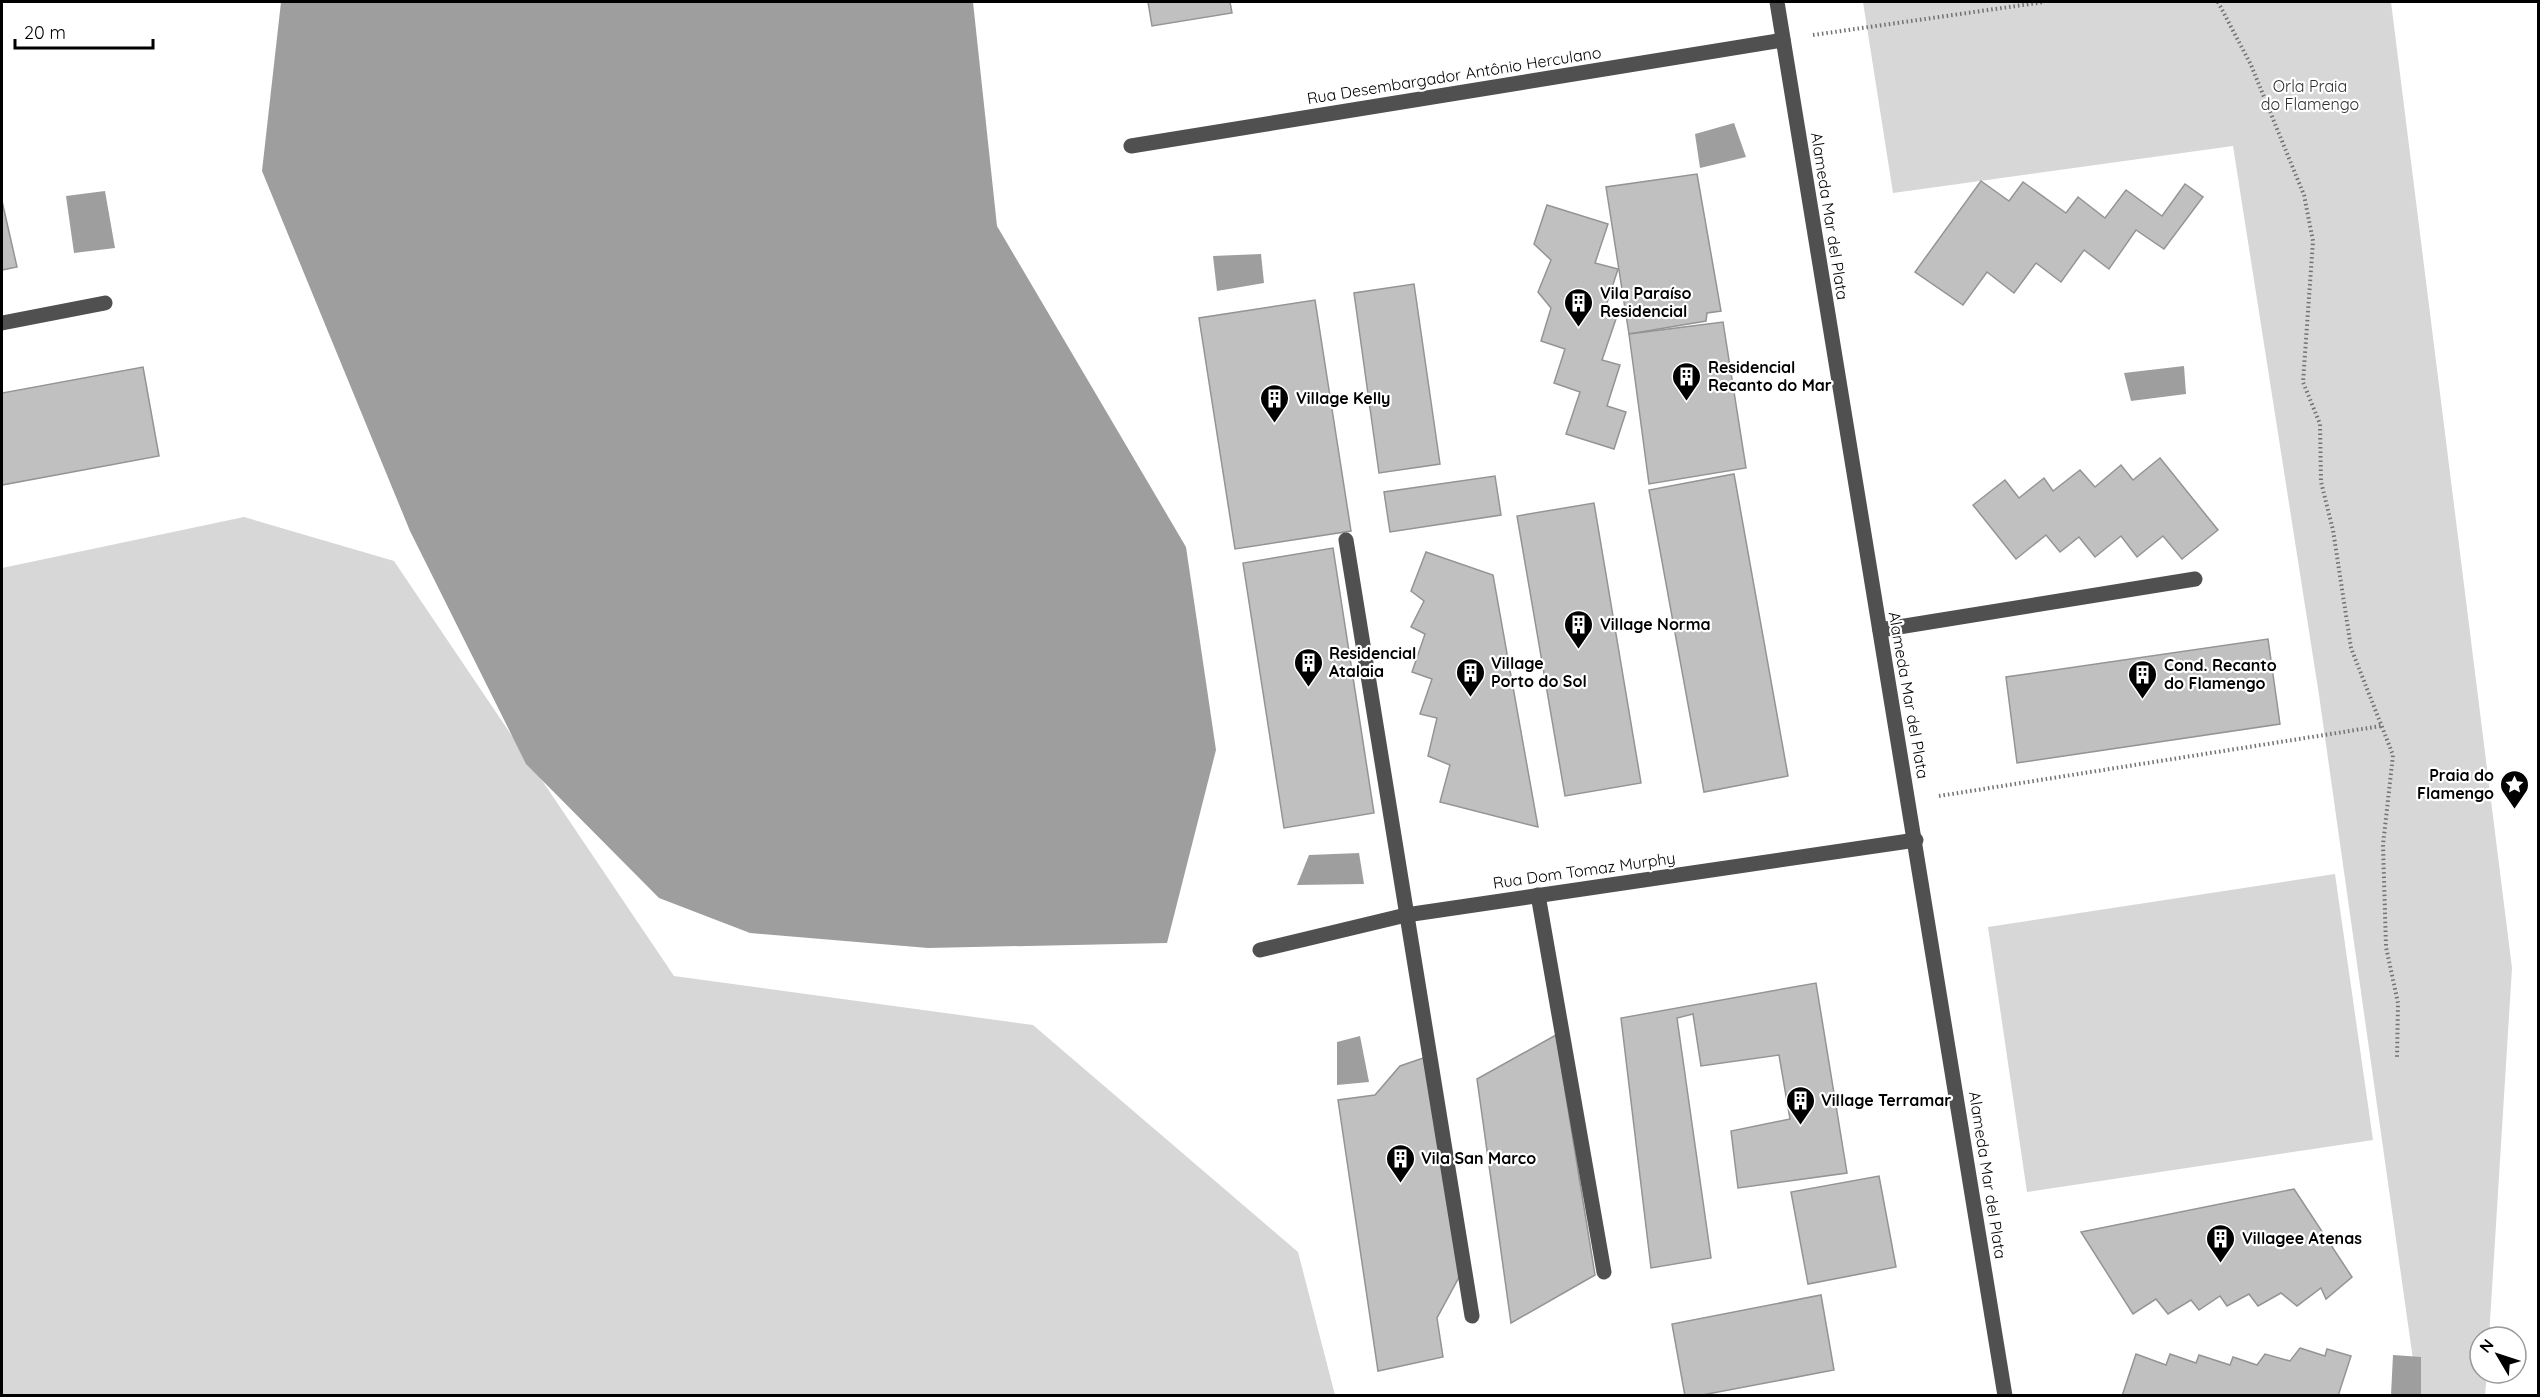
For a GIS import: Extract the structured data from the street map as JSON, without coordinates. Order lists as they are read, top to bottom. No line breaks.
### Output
{"streets":{"street":["Rua Desembargador Antônio Herculano","Alameda Mar del Plata","Rua Dom Tomaz Murphy"]},"crossings":[["Rua Desembargador Antônio Herculano","Alameda Mar del Plata"],["Alameda Mar del Plata","Rua Dom Tomaz Murphy"]],"parks":["Orla Praia do Flamengo"],"places":{"building":["Vila Paraíso Residencial","Residencial Recanto do Mar","Village Kelly","Village Norma","Residencial Atalaia","Village Porto do Sol","Cond. Recanto do Flamengo","Village Terramar","Vila San Marco","Villagee Atenas"],"place":["Praia do Flamengo"]},"scale_bar":"20 m","north":"top left"}
